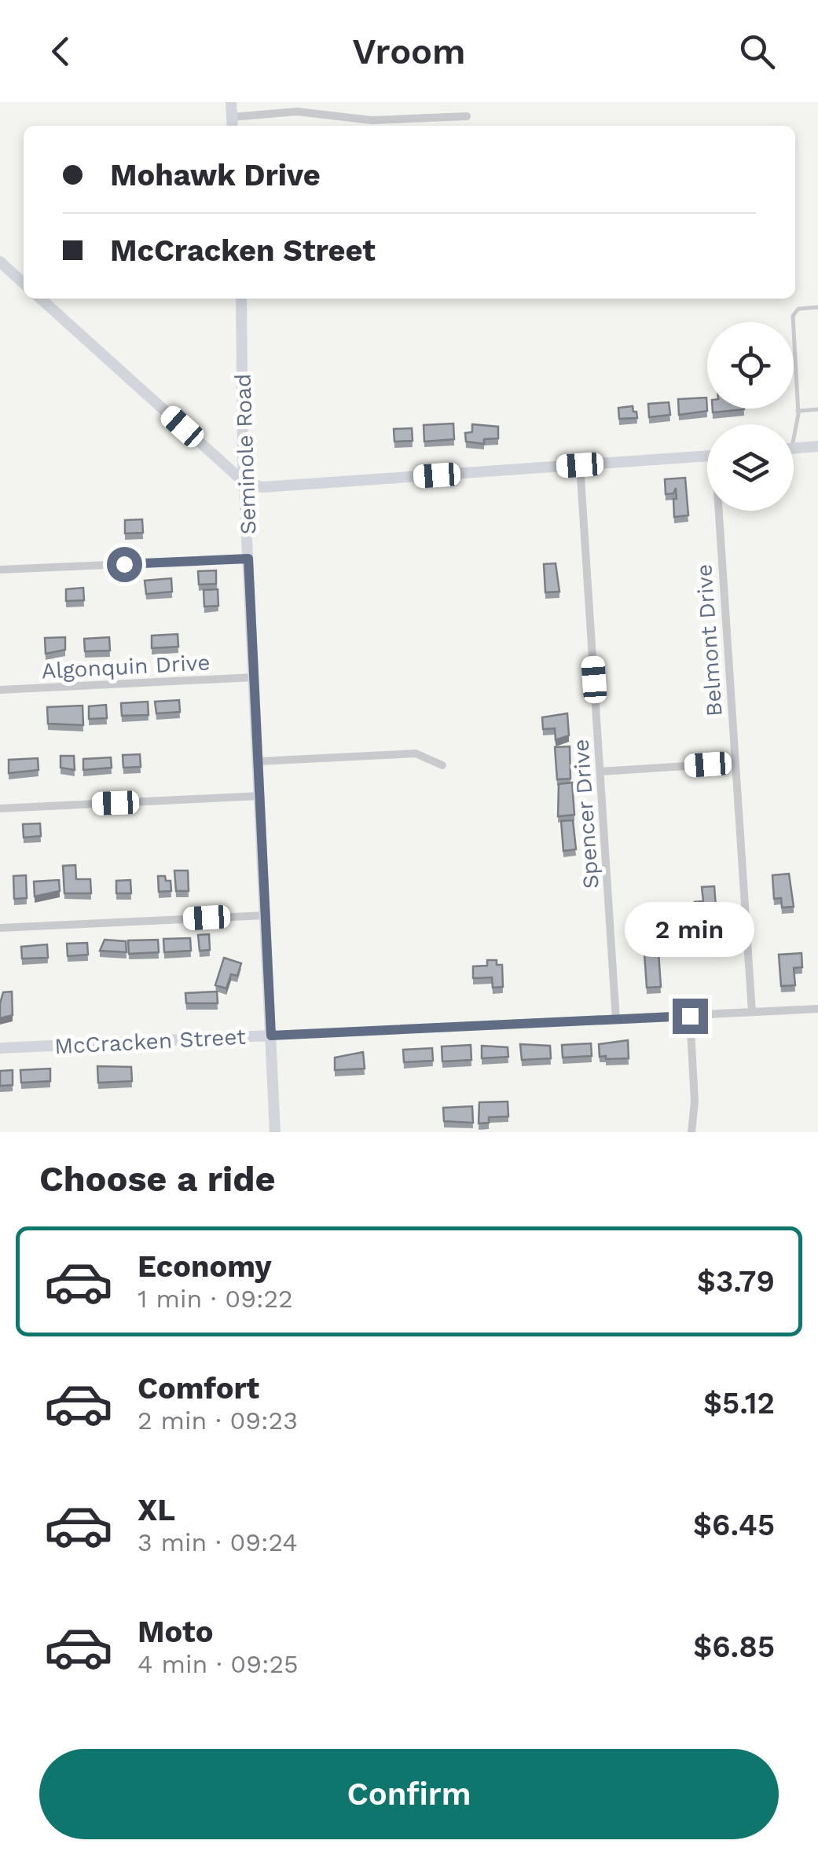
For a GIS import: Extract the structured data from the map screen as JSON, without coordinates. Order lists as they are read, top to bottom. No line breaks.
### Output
{"streets":{"street":["Seminole Road","Belmont Drive","Algonquin Drive","Spencer Drive","McCracken Street"]},"crossings":[["Seminole Road","Algonquin Drive"],["Seminole Road","McCracken Street"],["Belmont Drive","McCracken Street"],["Spencer Drive","McCracken Street"]],"page":{"header":"Vroom","banner":["Mohawk Drive","McCracken Street"],"bubble":"2 min","heading":"Choose a ride","list":[{"name":"Economy","note":"1 min · 09:22","value":"$3.79"},{"name":"Comfort","note":"2 min · 09:23","value":"$5.12"},{"name":"XL","note":"3 min · 09:24","value":"$6.45"},{"name":"Moto","note":"4 min · 09:25","value":"$6.85"}],"buttons":"Confirm"}}
